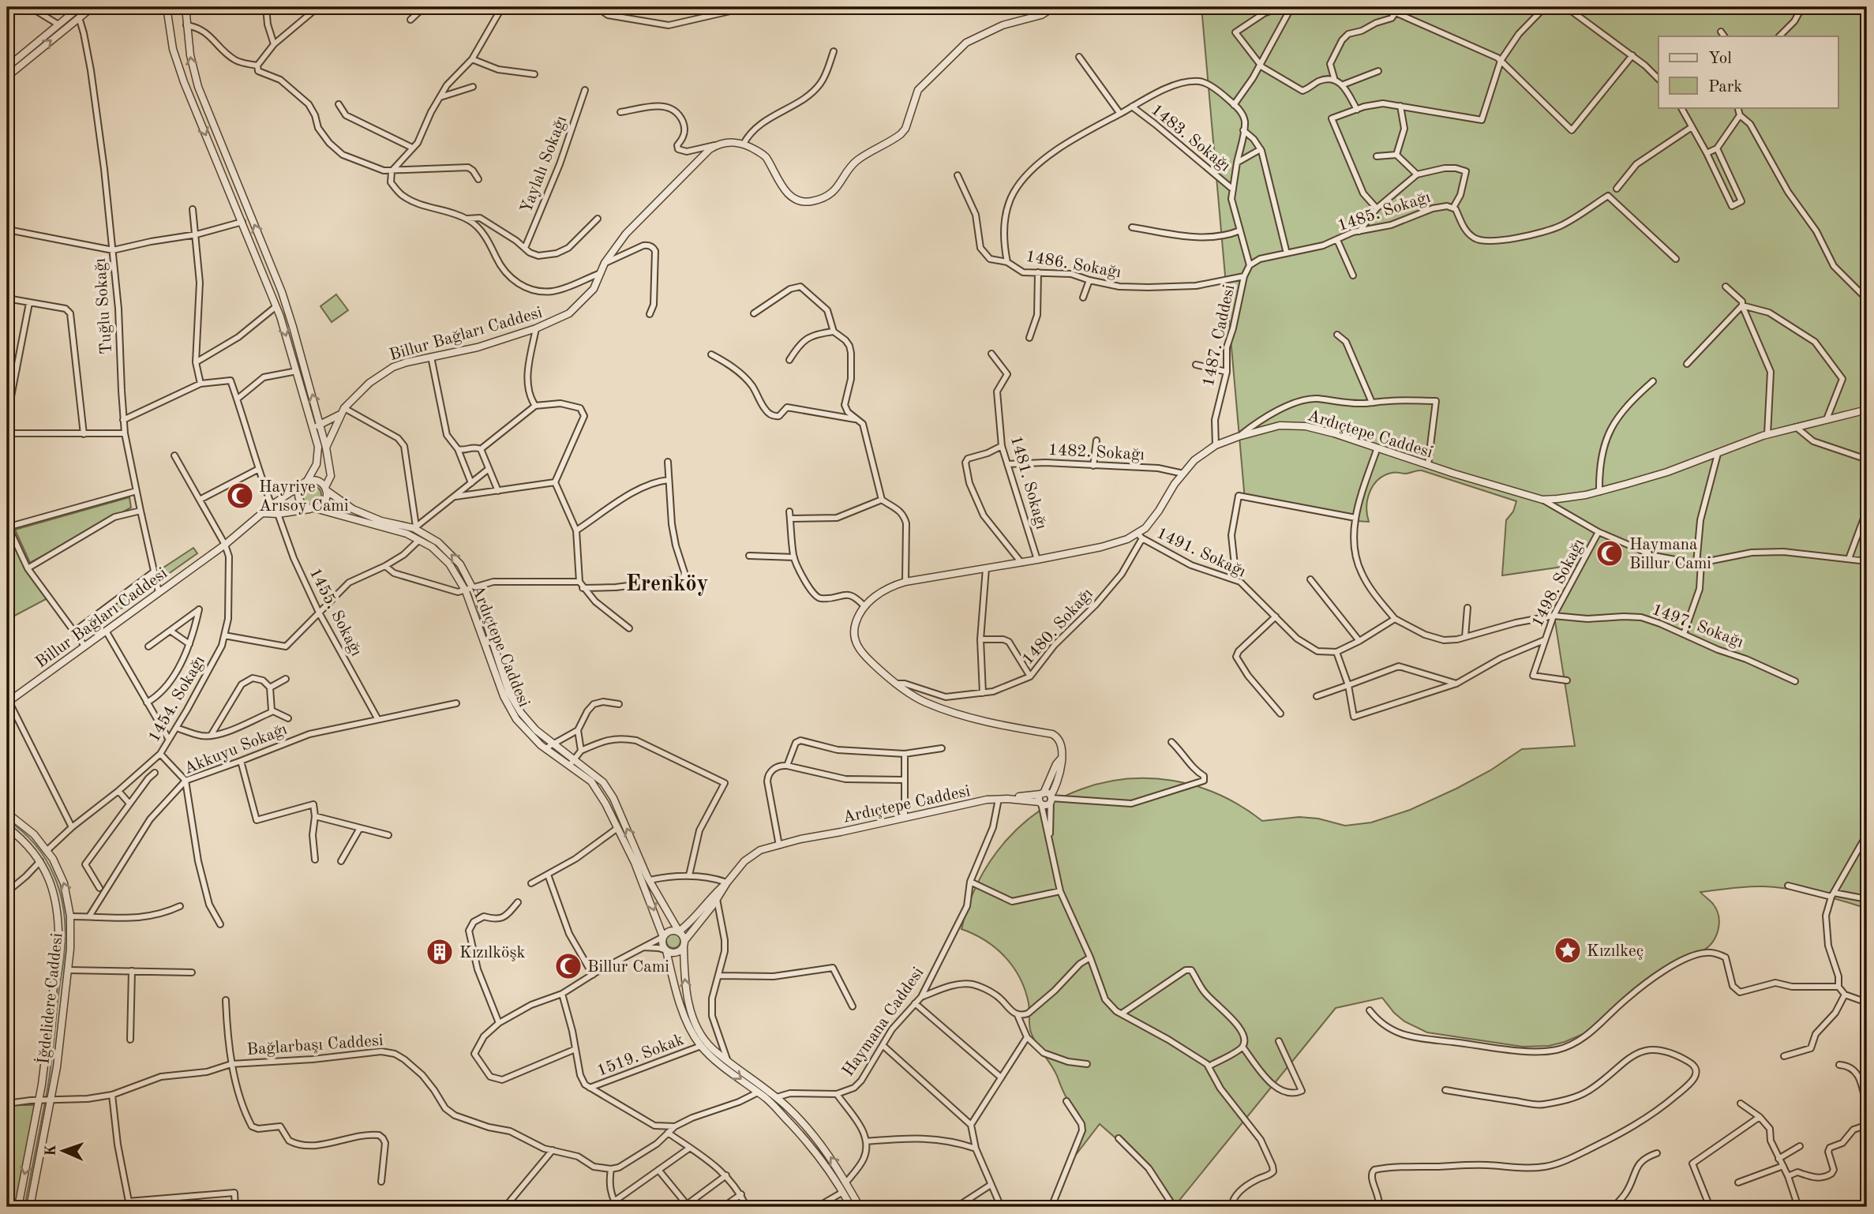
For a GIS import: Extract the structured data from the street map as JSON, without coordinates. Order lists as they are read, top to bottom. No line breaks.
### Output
{"streets":{"street":["1483. Sokağı","Yaylalı Sokağı","1485. Sokağı","1486. Sokağı","Tuğlu Sokağı","Billur Bağları Caddesi","1487. Caddesi","Ardıçtepe Caddesi","1482. Sokağı","1481. Sokağı","1491. Sokağı","1498. Sokağı","1455. Sokağı","1497. Sokağı","1480. Sokağı","1454. Sokağı","Akkuyu Sokağı","İğdelidere Caddesi","Haymana Caddesi","Bağlarbaşı Caddesi","1519. Sokak"]},"crossings":[["1483. Sokağı","1487. Caddesi"],["1485. Sokağı","1487. Caddesi"],["1486. Sokağı","1487. Caddesi"],["Tuğlu Sokağı","Billur Bağları Caddesi"],["Billur Bağları Caddesi","Ardıçtepe Caddesi"],["Billur Bağları Caddesi","1454. Sokağı"],["1487. Caddesi","Ardıçtepe Caddesi"],["Ardıçtepe Caddesi","1482. Sokağı"],["Ardıçtepe Caddesi","1481. Sokağı"],["Ardıçtepe Caddesi","1491. Sokağı"],["Ardıçtepe Caddesi","1480. Sokağı"],["Ardıçtepe Caddesi","Haymana Caddesi"],["1482. Sokağı","1481. Sokağı"],["1491. Sokağı","1480. Sokağı"],["1498. Sokağı","1497. Sokağı"],["1455. Sokağı","Akkuyu Sokağı"],["1454. Sokağı","İğdelidere Caddesi"],["İğdelidere Caddesi","Bağlarbaşı Caddesi"]],"districts":["Erenköy"],"places":{"mosque":["Hayriye Arısoy Cami","Haymana Billur Cami","Billur Cami"],"place":["Kızılkeç"],"building":["Kızılköşk"]},"legend":["Yol","Park"],"north":"left"}
